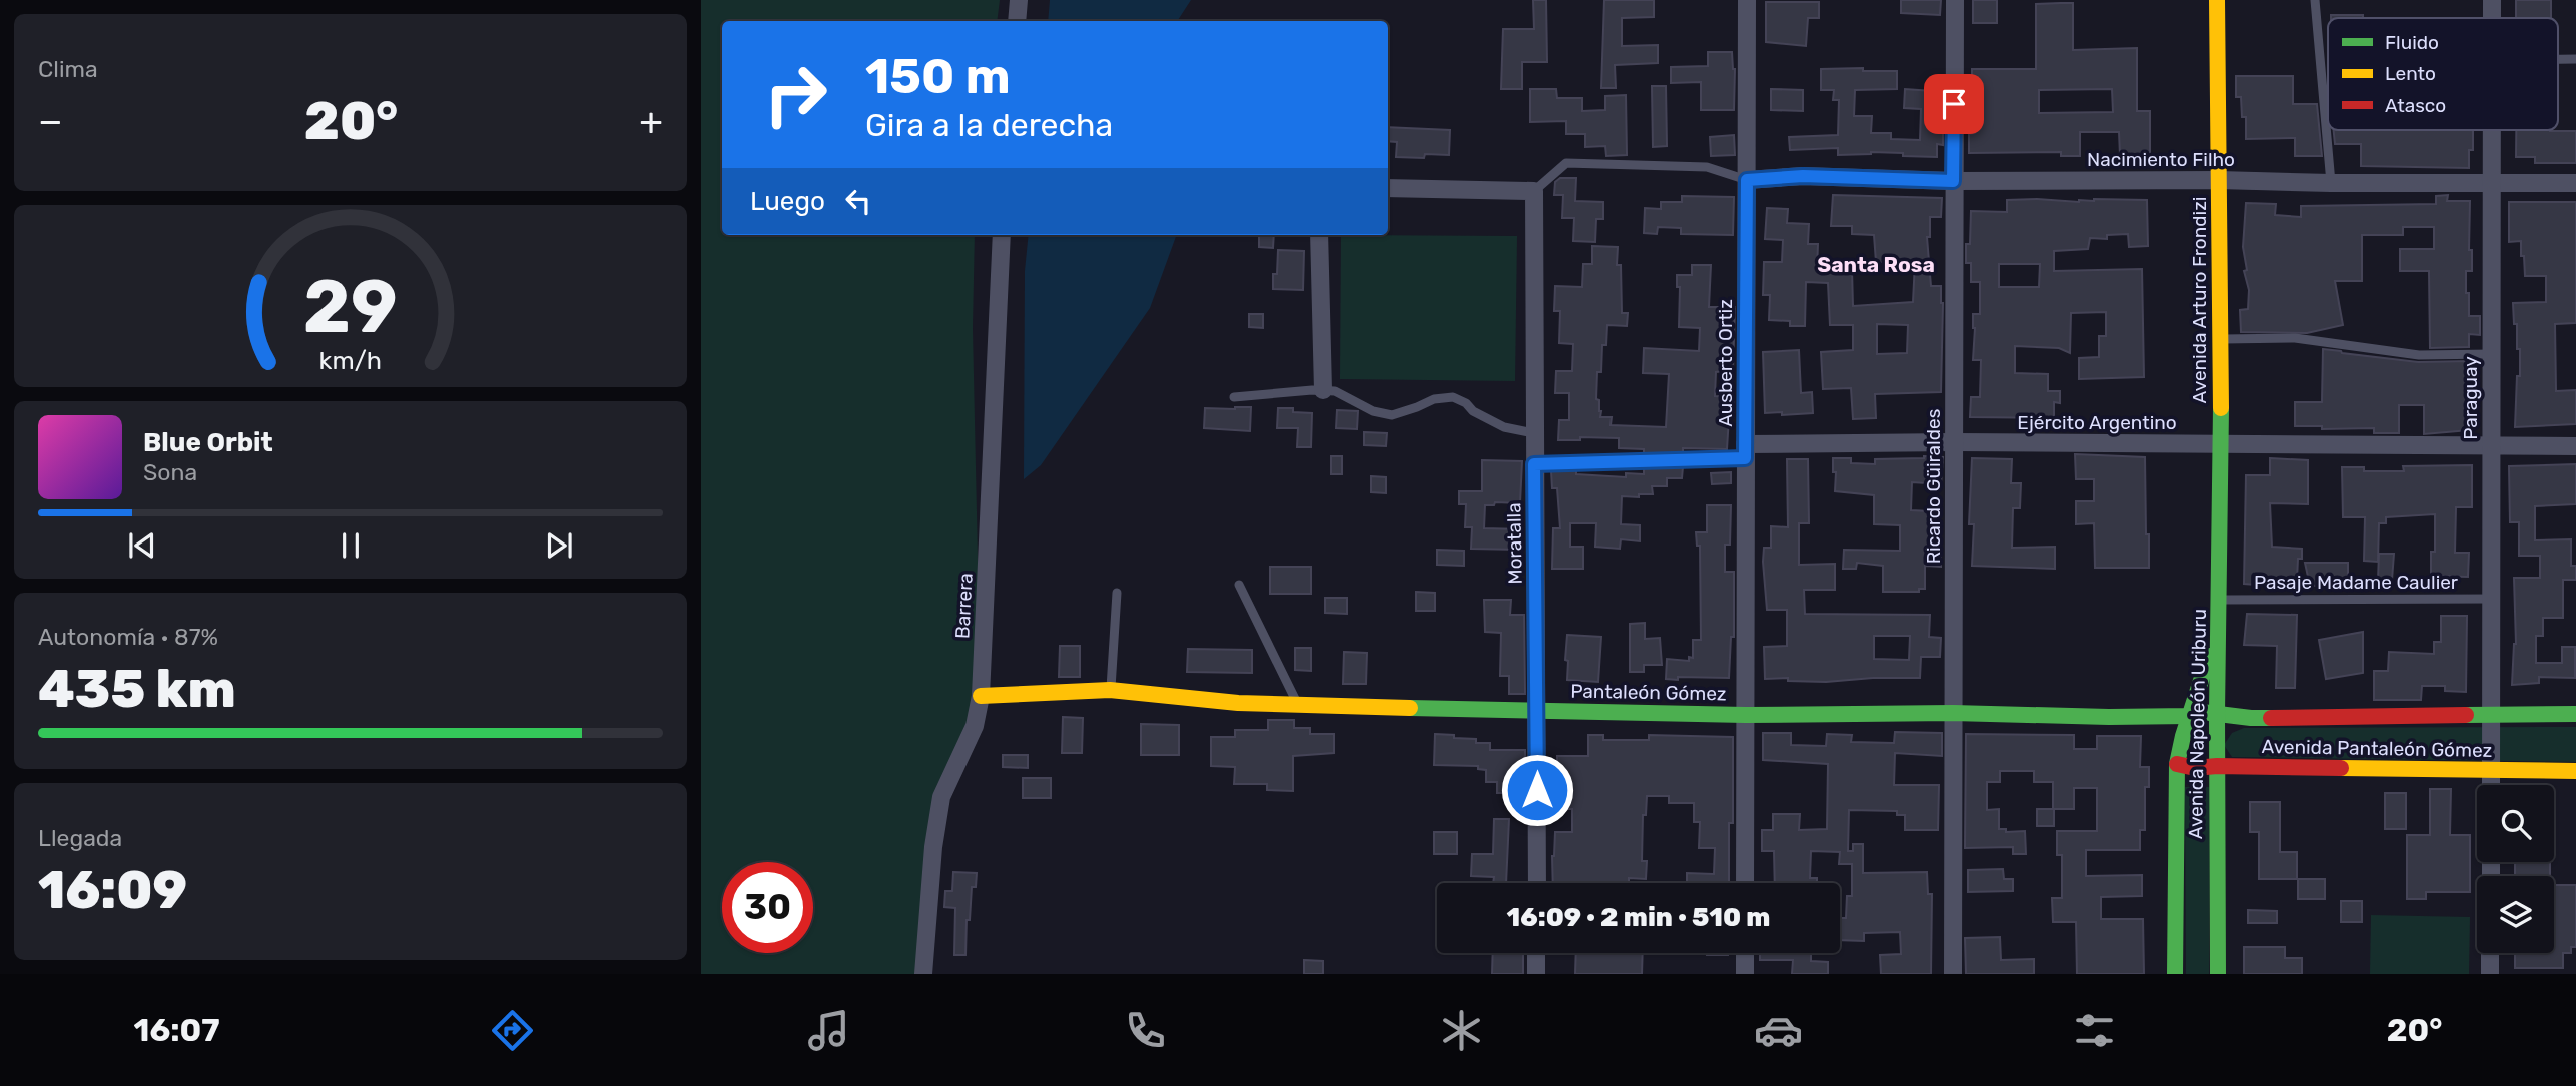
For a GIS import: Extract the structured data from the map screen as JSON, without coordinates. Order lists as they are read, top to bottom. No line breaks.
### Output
{"streets":{"main road":["Avenida Arturo Frondizi","Pantaleón Gómez","Avenida Napoleón Uriburu","Avenida Pantaleón Gómez"],"street":["Nacimiento Filho","Ausberto Ortiz","Paraguay","Ejército Argentino","Ricardo Güiraldes","Moratalla","Barrera"],"lane":["Pasaje Madame Caulier"]},"crossings":[["Nacimiento Filho","Avenida Arturo Frondizi"],["Nacimiento Filho","Ausberto Ortiz"],["Nacimiento Filho","Paraguay"],["Nacimiento Filho","Ricardo Güiraldes"],["Avenida Arturo Frondizi","Ejército Argentino"],["Avenida Arturo Frondizi","Pasaje Madame Caulier"],["Avenida Arturo Frondizi","Avenida Napoleón Uriburu"],["Ausberto Ortiz","Ejército Argentino"],["Ausberto Ortiz","Pantaleón Gómez"],["Paraguay","Ejército Argentino"],["Paraguay","Pasaje Madame Caulier"],["Paraguay","Avenida Pantaleón Gómez"],["Ejército Argentino","Ricardo Güiraldes"],["Ricardo Güiraldes","Pantaleón Gómez"],["Moratalla","Pantaleón Gómez"],["Pasaje Madame Caulier","Avenida Napoleón Uriburu"],["Barrera","Pantaleón Gómez"],["Pantaleón Gómez","Avenida Napoleón Uriburu"],["Pantaleón Gómez","Avenida Pantaleón Gómez"],["Avenida Napoleón Uriburu","Avenida Pantaleón Gómez"]],"districts":["Santa Rosa"],"legend":["Fluido","Lento","Atasco"],"page":{"tile":["Clima",["Autonomía · 87%","435 km"],["Llegada","16:09"]],"turn":["150 m","Gira a la derecha"],"heat":["−","20°","+"],"then":"Luego","song":["Blue Orbit","Sona"],"limit":"30","trip":"16:09 · 2 min · 510 m","tabs":["16:07","20°"],"gauge":["29","km/h"]}}
